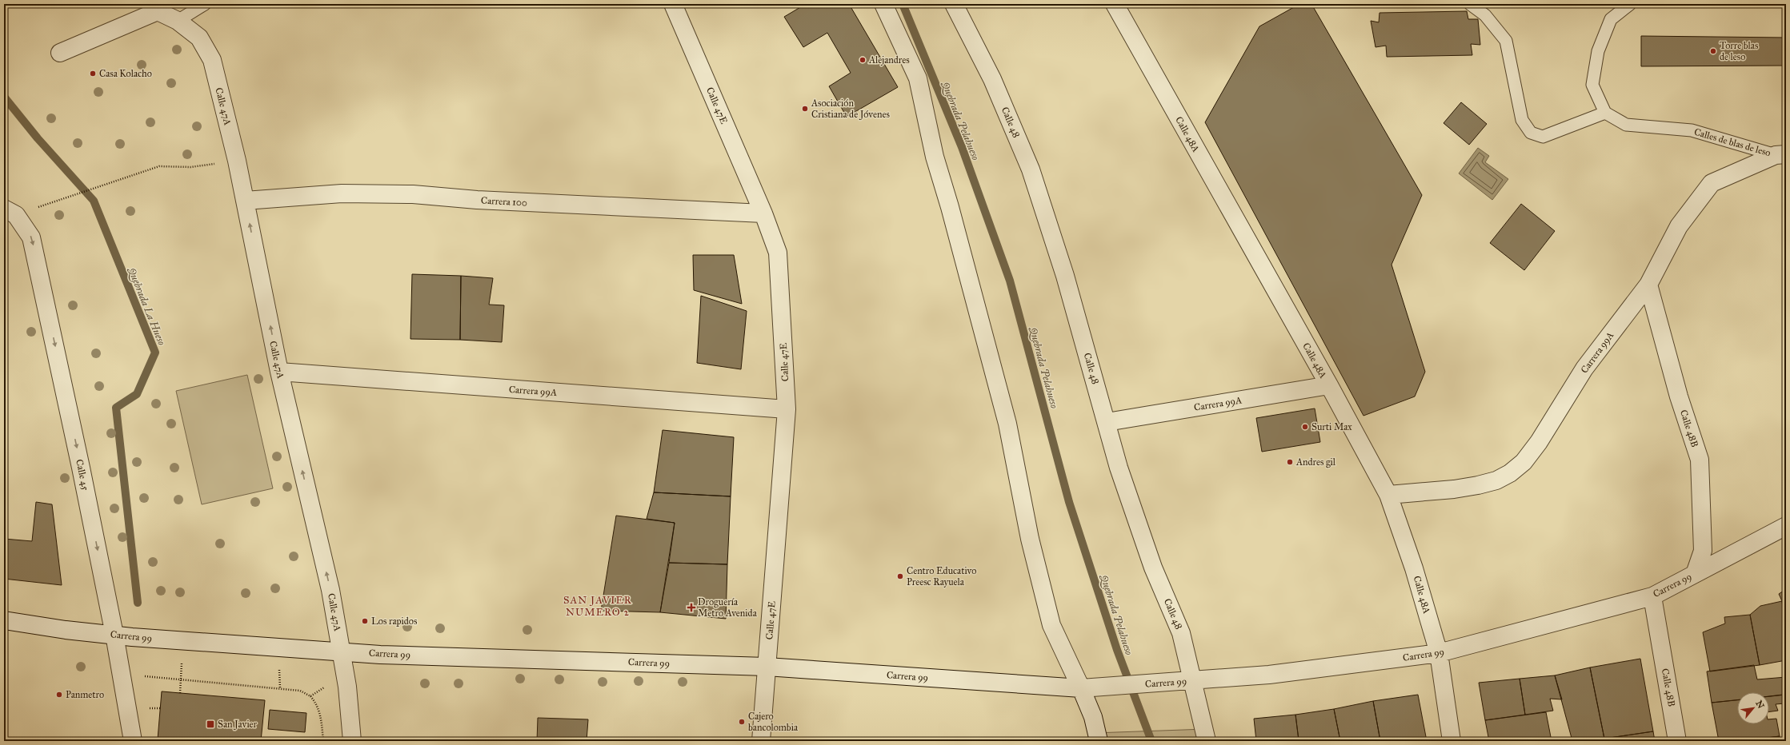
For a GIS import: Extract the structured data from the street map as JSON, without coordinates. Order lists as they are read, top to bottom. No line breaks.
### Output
{"streets":{"street":["Calle 47E","Calle 47A","Calle 48","Calle 48A","Carrera 100","Carrera 99A","Calle 48B","Calle 45","Carrera 99"],"lane":["Calles de blas de leso"]},"crossings":[["Calle 47E","Carrera 100"],["Calle 47E","Carrera 99A"],["Calle 47E","Carrera 99"],["Calle 47A","Carrera 100"],["Calle 47A","Carrera 99A"],["Calle 47A","Carrera 99"],["Calle 48","Carrera 99A"],["Calle 48","Carrera 99"],["Calle 48A","Carrera 99A"],["Calle 48A","Carrera 99"],["Calles de blas de leso","Carrera 99A"],["Carrera 99A","Calle 48B"],["Calle 48B","Carrera 99"],["Calle 45","Carrera 99"]],"one_way":["Calle 47A","Calle 45"],"districts":["SAN JAVIER NUMERO 2"],"water":["Quebrada Pelahueso","Quebrada La Hueso"],"places":{"other":["Torre blas de leso","Alejandres","Casa Kolacho","Asociación Cristiana de Jóvenes","Surti Max","Andres gil","Centro Educativo Preesc Rayuela","Los rapidos","Panmetro","Cajero bancolombia"],"health":["Droguería Metro Avenida"],"transit":["San Javier"]},"north":"top right"}
